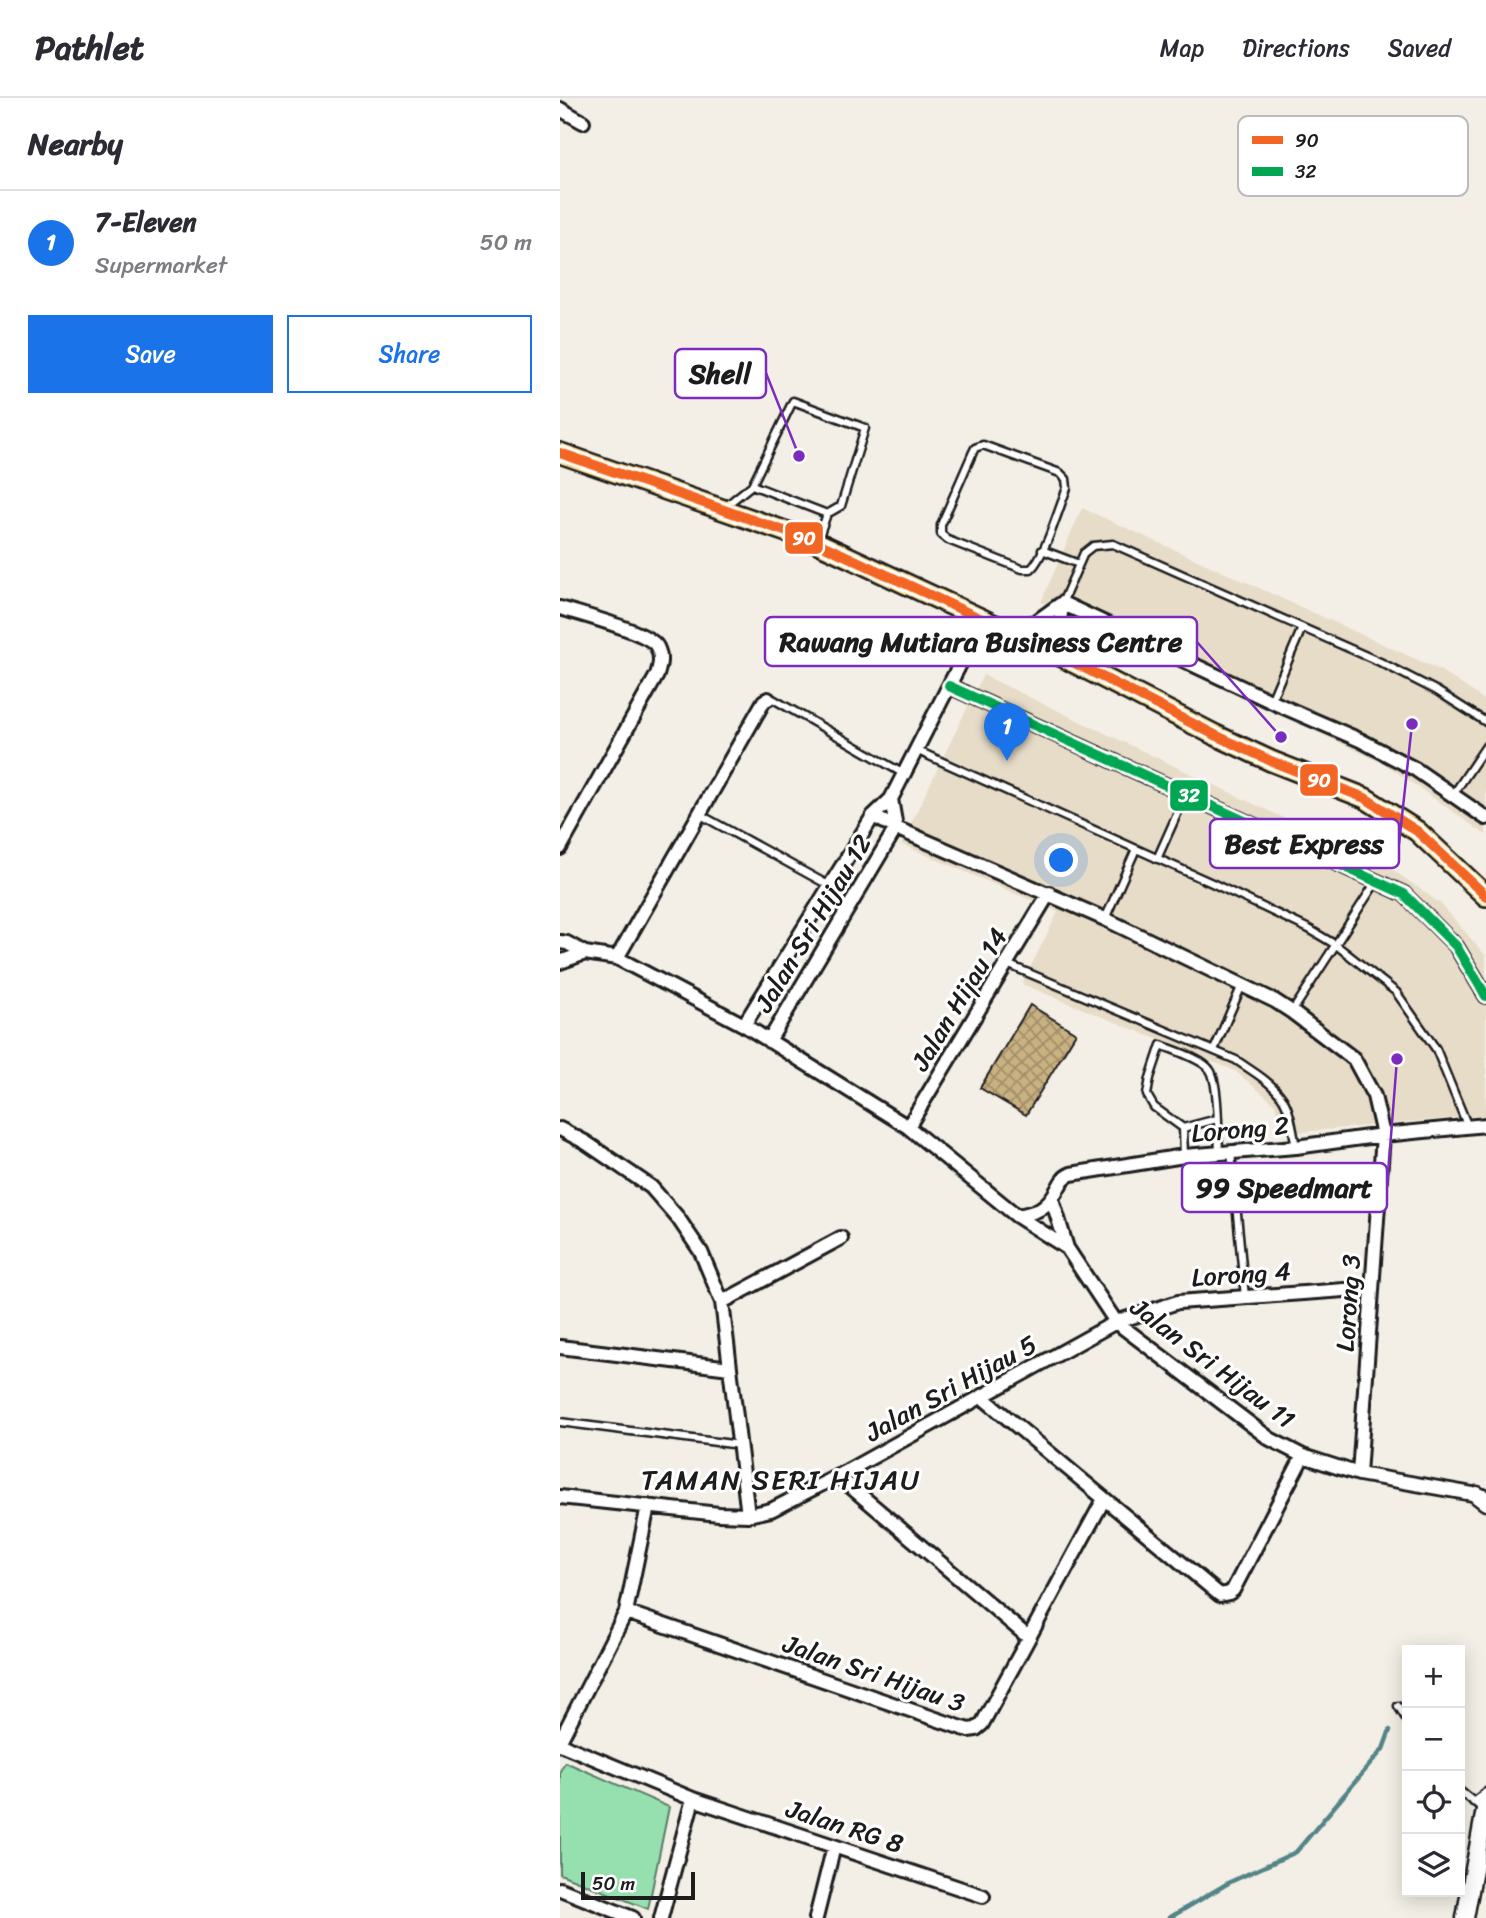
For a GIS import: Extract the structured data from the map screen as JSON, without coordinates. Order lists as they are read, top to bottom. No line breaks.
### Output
{"streets":{"street":["Jalan Sri Hijau 12","Jalan Hijau 14","Lorong 2","Lorong 4","Lorong 3","Jalan Sri Hijau 11","Jalan Sri Hijau 5","Jalan Sri Hijau 3","Jalan RG 8"]},"crossings":[["Jalan Sri Hijau 12","Lorong 3"],["Jalan Sri Hijau 12","Jalan Sri Hijau 11"],["Jalan Hijau 14","Lorong 3"],["Jalan Hijau 14","Jalan Sri Hijau 11"],["Lorong 2","Lorong 3"],["Lorong 2","Jalan Sri Hijau 11"],["Lorong 4","Lorong 3"],["Lorong 4","Jalan Sri Hijau 11"],["Lorong 4","Jalan Sri Hijau 5"],["Lorong 3","Jalan Sri Hijau 11"],["Jalan Sri Hijau 11","Jalan Sri Hijau 5"]],"districts":["TAMAN SERI HIJAU"],"places":["Shell","Best Express","Rawang Mutiara Business Centre","99 Speedmart"],"lines":["transit line 90","transit line 32"],"legend":["90","32"],"scale_bar":"50 m","page":{"header":"Pathlet","nav":["Map","Directions","Saved"],"heading":"Nearby","list":[{"mark":"1","name":"7-Eleven","note":"Supermarket","value":"50 m"}],"buttons":["Save","Share"],"pins":"1","map_buttons":["+","−"],"scale":"50 m"}}
